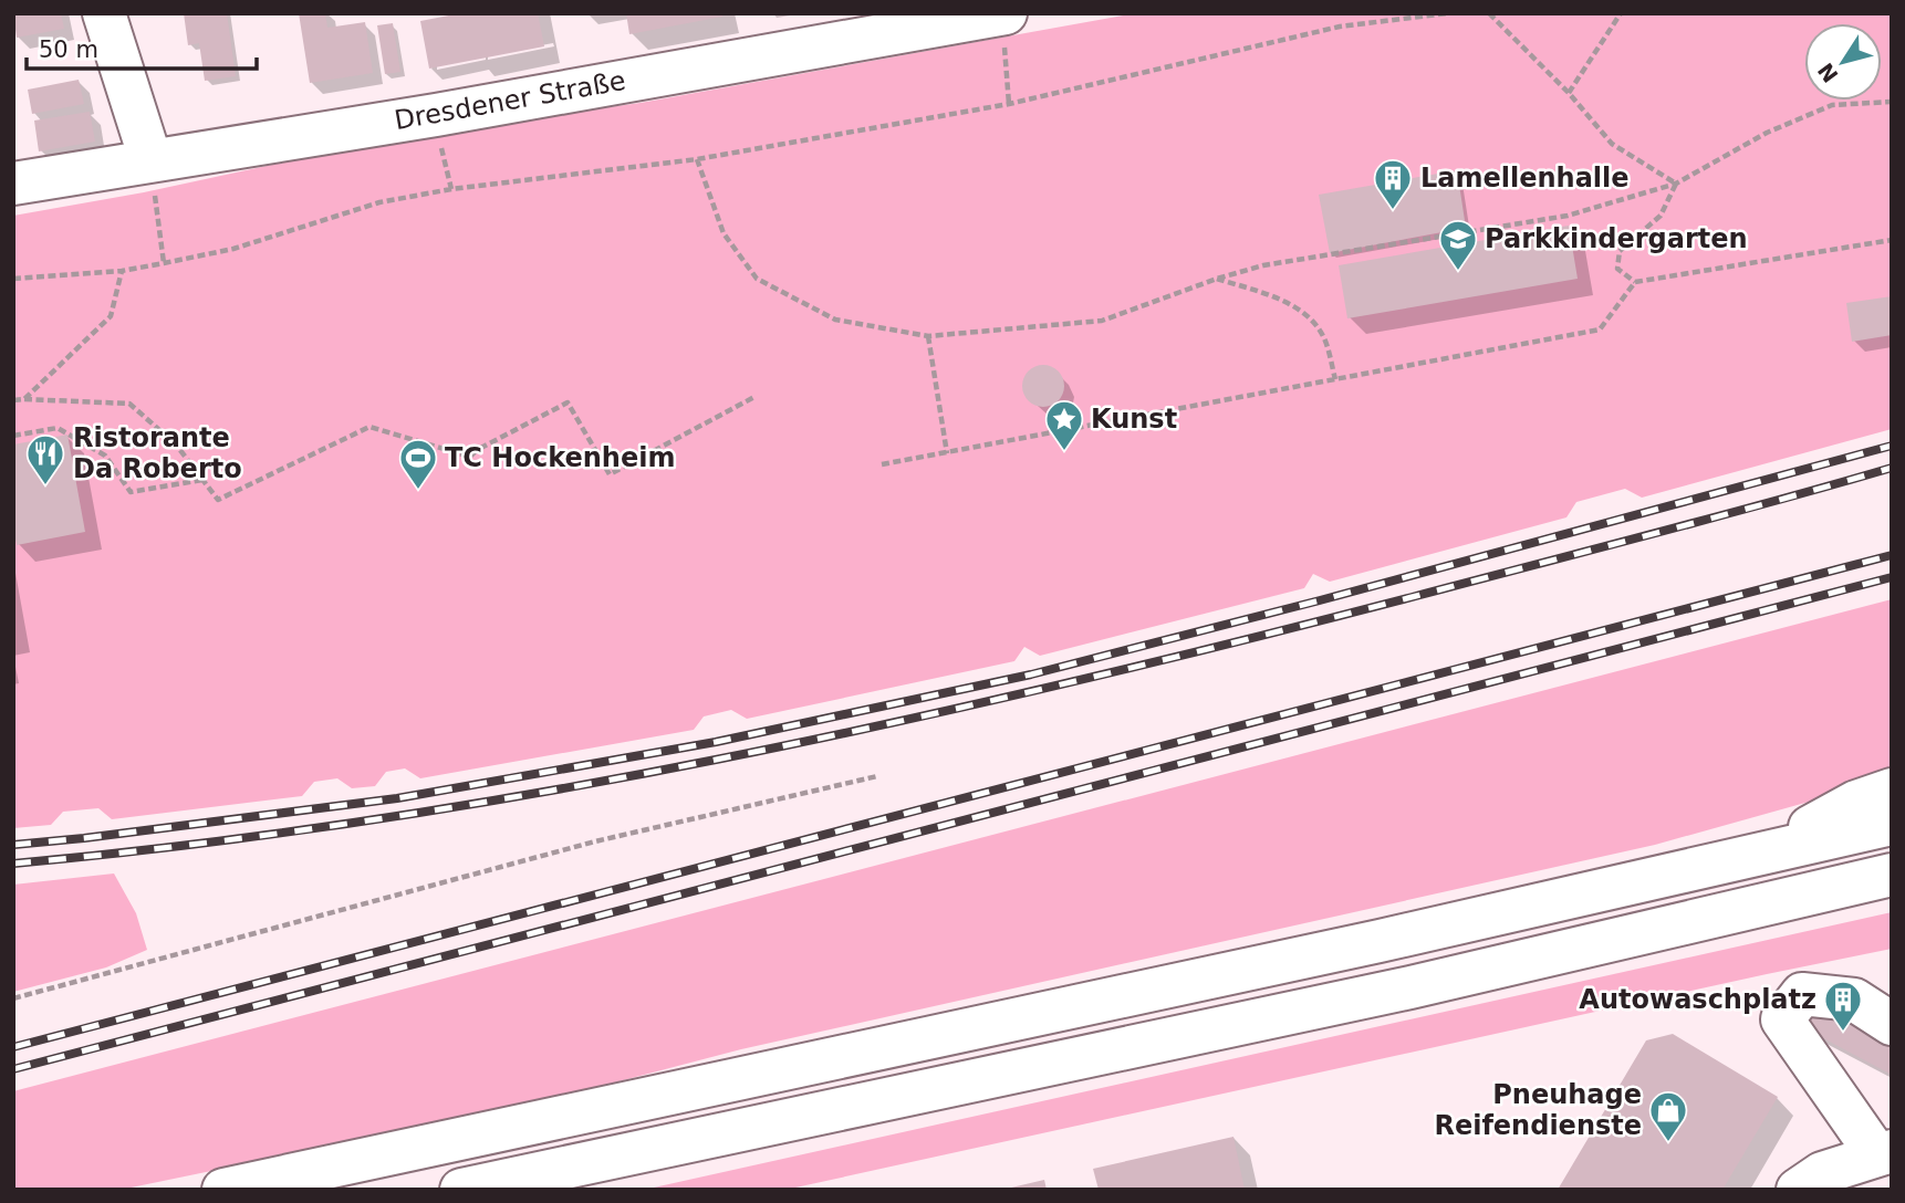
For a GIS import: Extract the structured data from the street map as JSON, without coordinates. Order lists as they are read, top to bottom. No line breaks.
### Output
{"streets":{"main road":["Dresdener Straße"]},"places":{"building":["Lamellenhalle","Autowaschplatz"],"school or university":["Parkkindergarten"],"place":["Kunst"],"restaurant":["Ristorante Da Roberto"],"sports":["TC Hockenheim"],"shop":["Pneuhage Reifendienste"]},"scale_bar":"50 m","north":"bottom left"}
